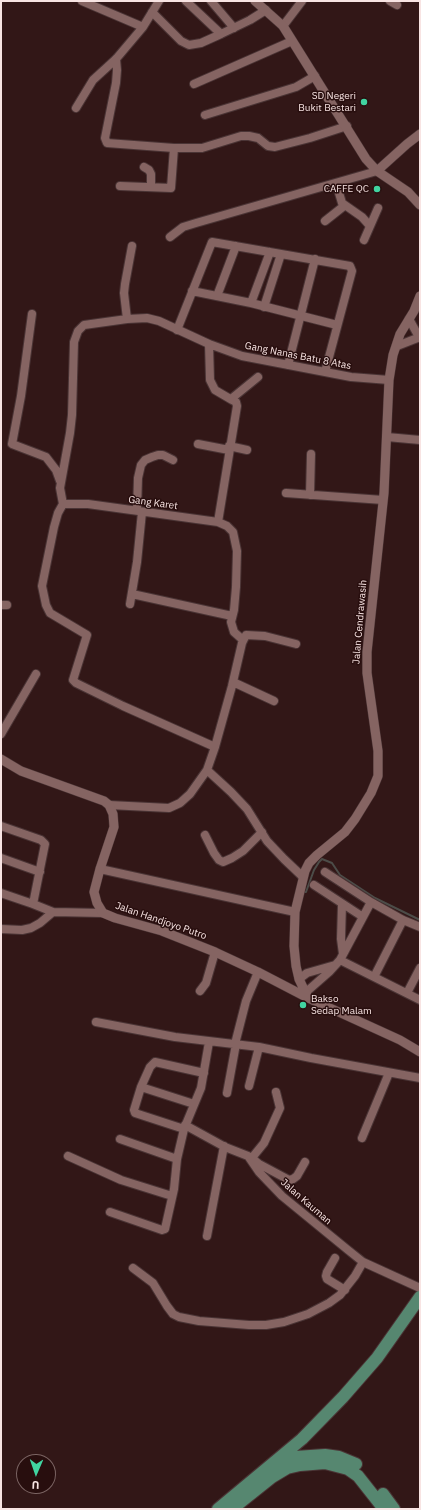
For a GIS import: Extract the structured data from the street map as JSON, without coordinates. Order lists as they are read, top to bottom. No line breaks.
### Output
{"streets":{"street":["Gang Nanas Batu 8 Atas","Gang Karet","Jalan Cendrawasih","Jalan Handjoyo Putro","Jalan Kauman"]},"crossings":[["Gang Nanas Batu 8 Atas","Gang Karet"],["Gang Nanas Batu 8 Atas","Jalan Cendrawasih"],["Jalan Cendrawasih","Jalan Handjoyo Putro"]],"places":["SD Negeri Bukit Bestari","CAFFE QC","Bakso Sedap Malam"],"north":"bottom"}
